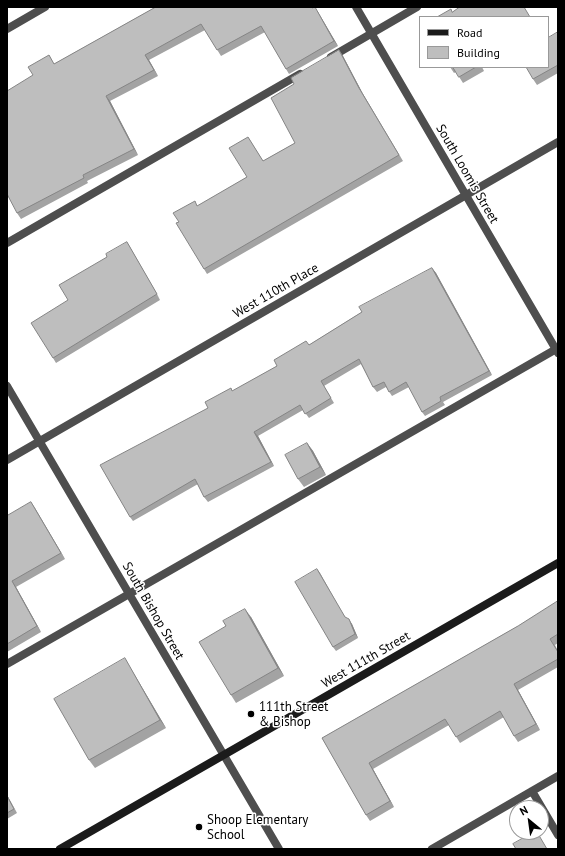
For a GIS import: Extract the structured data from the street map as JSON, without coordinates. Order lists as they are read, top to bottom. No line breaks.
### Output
{"streets":{"main road":["West 111th Street"],"street":["South Loomis Street","West 110th Place","South Bishop Street"]},"crossings":[["South Loomis Street","West 110th Place"],["West 110th Place","South Bishop Street"],["South Bishop Street","West 111th Street"]],"places":["111th Street & Bishop","Shoop Elementary School"],"legend":["Road","Building"],"north":"top left"}
